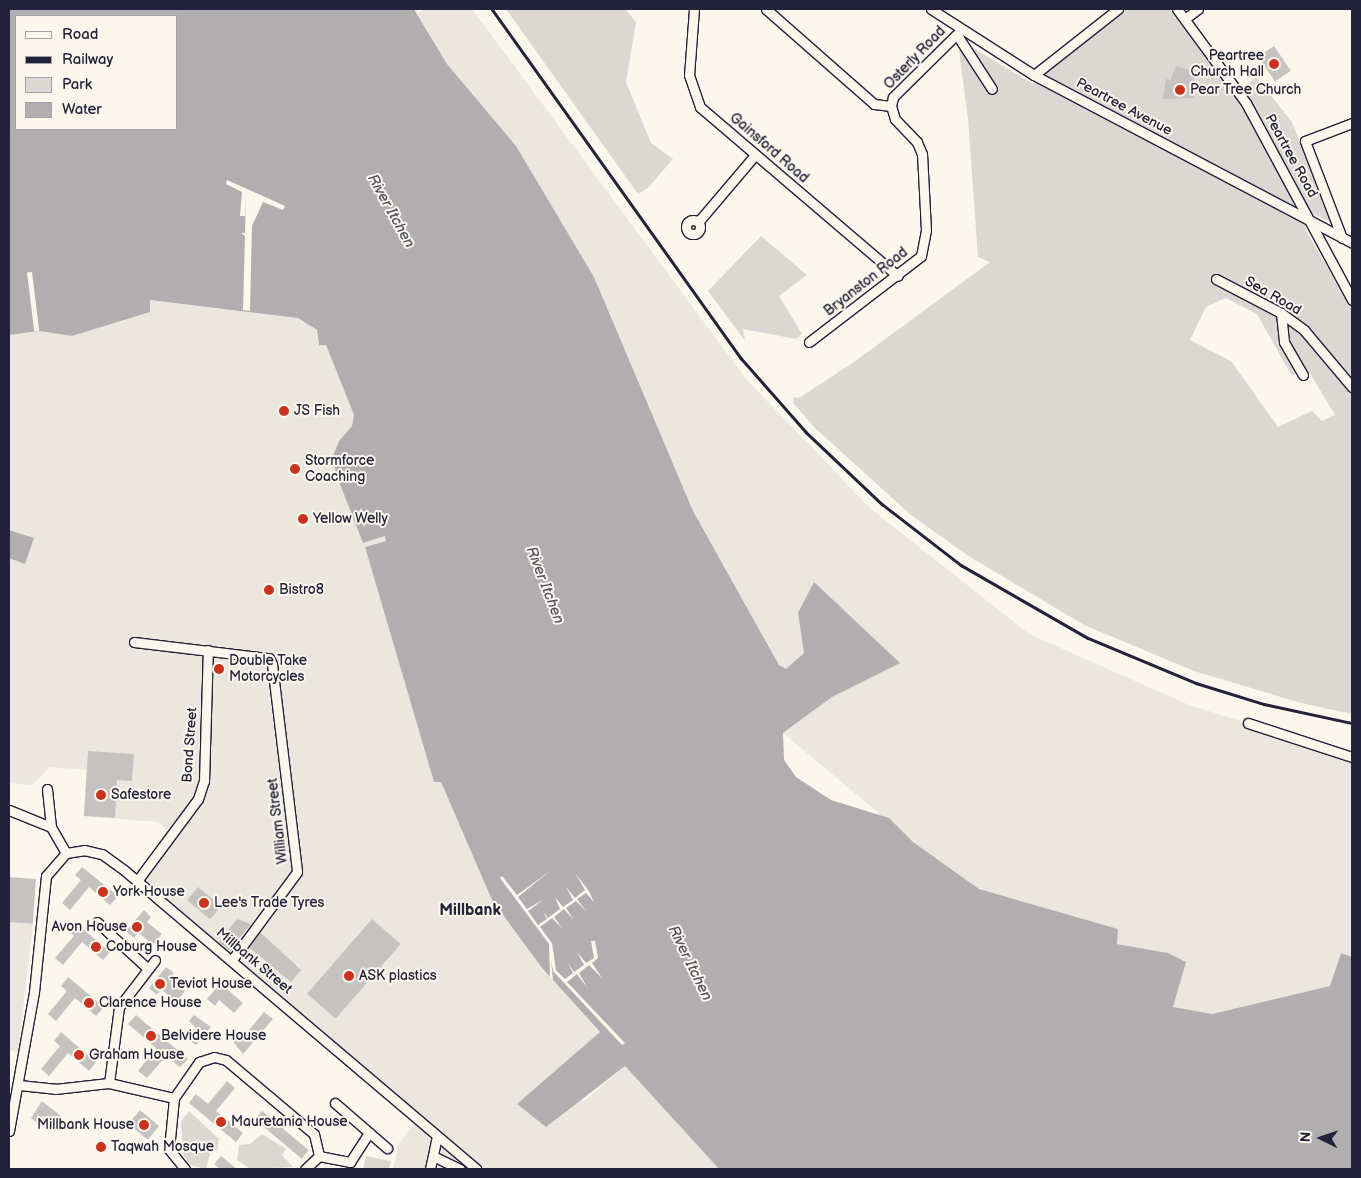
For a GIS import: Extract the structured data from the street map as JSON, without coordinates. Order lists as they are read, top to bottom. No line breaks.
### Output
{"streets":{"street":["Osterly Road","Peartree Avenue","Gainsford Road","Peartree Road","Bryanston Road","Sea Road","Bond Street","William Street","Millbank Street"]},"crossings":[["Osterly Road","Peartree Avenue"],["Osterly Road","Bryanston Road"],["Peartree Avenue","Peartree Road"],["Gainsford Road","Bryanston Road"],["Bond Street","William Street"],["Bond Street","Millbank Street"],["William Street","Millbank Street"]],"districts":["Millbank"],"water":["River Itchen"],"places":["Peartree Church Hall","Pear Tree Church","JS Fish","Stormforce Coaching","Yellow Welly","Bistro8","Double Take Motorcycles","Safestore","York House","Lee's Trade Tyres","Avon House","Coburg House","ASK plastics","Teviot House","Clarence House","Belvidere House","Graham House","Mauretania House","Millbank House","Taqwah Mosque"],"legend":["Road","Railway","Park","Water"],"north":"left"}
